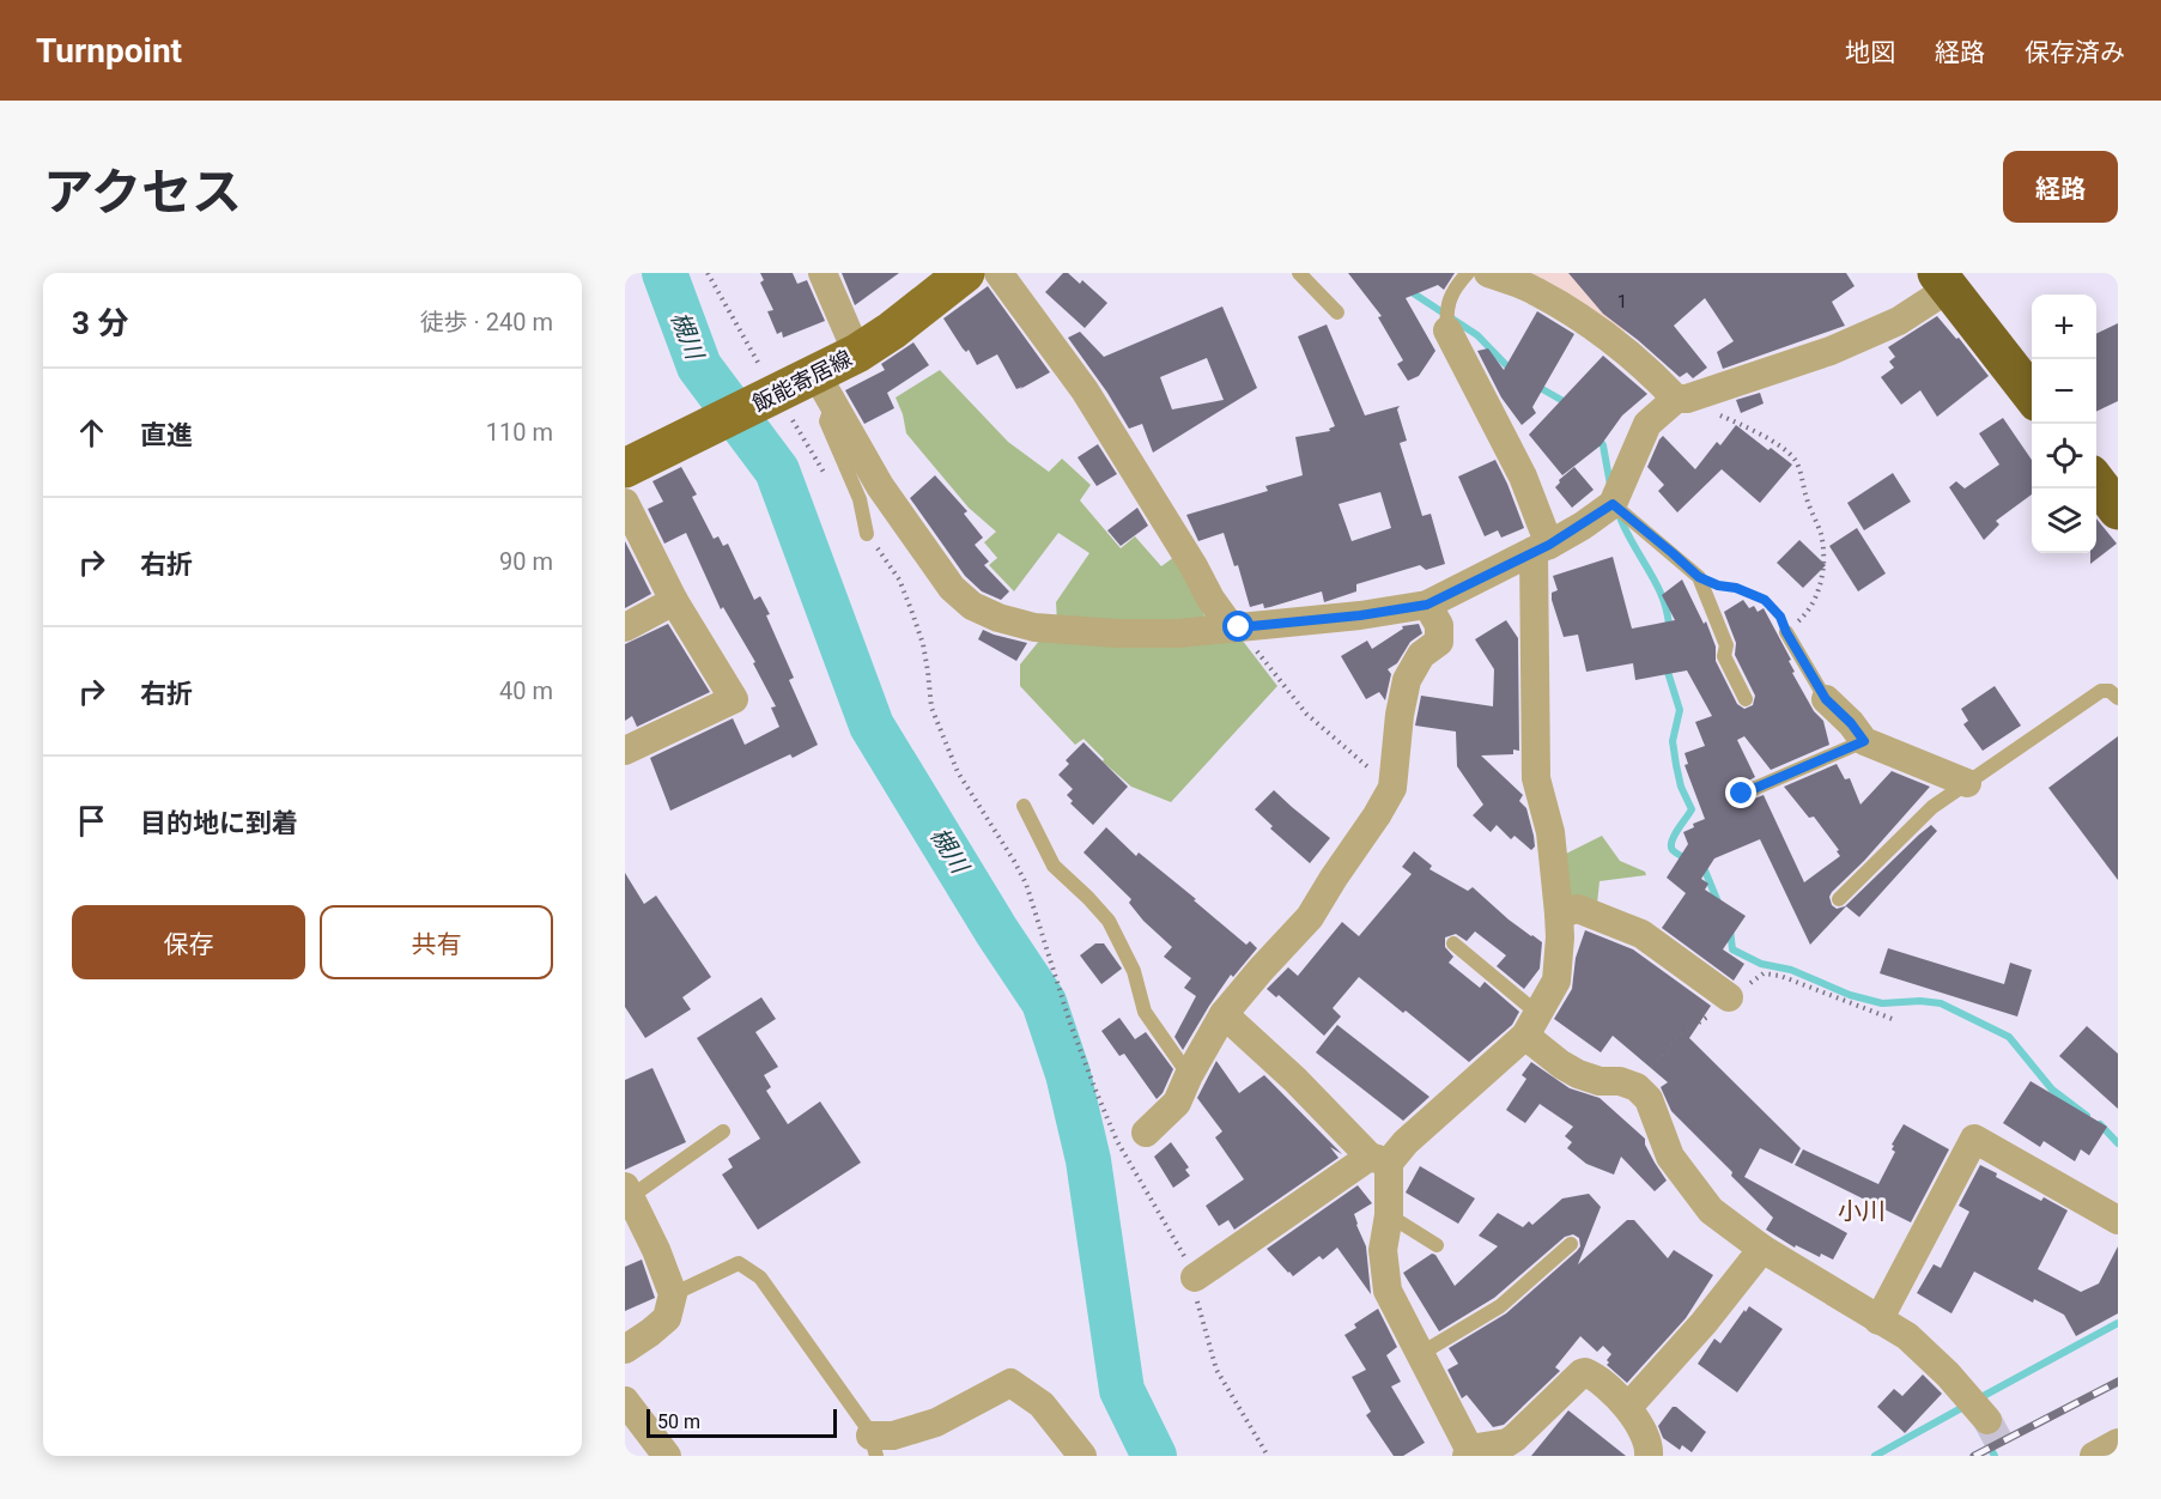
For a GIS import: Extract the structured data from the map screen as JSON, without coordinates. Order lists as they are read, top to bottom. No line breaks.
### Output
{"streets":{"main road":["飯能寄居線"]},"districts":["小川"],"water":["槻川"],"house_numbers":["1"],"scale_bar":"50 m","page":{"header":"Turnpoint","nav":["地図","経路","保存済み"],"title":"アクセス","buttons":["経路",["保存","共有"]],"heading":["3 分","徒歩 · 240 m"],"map_buttons":["+","−"],"list":[["直進","110 m"],["右折","90 m"],["右折","40 m"],"目的地に到着"],"scale":"50 m"}}
